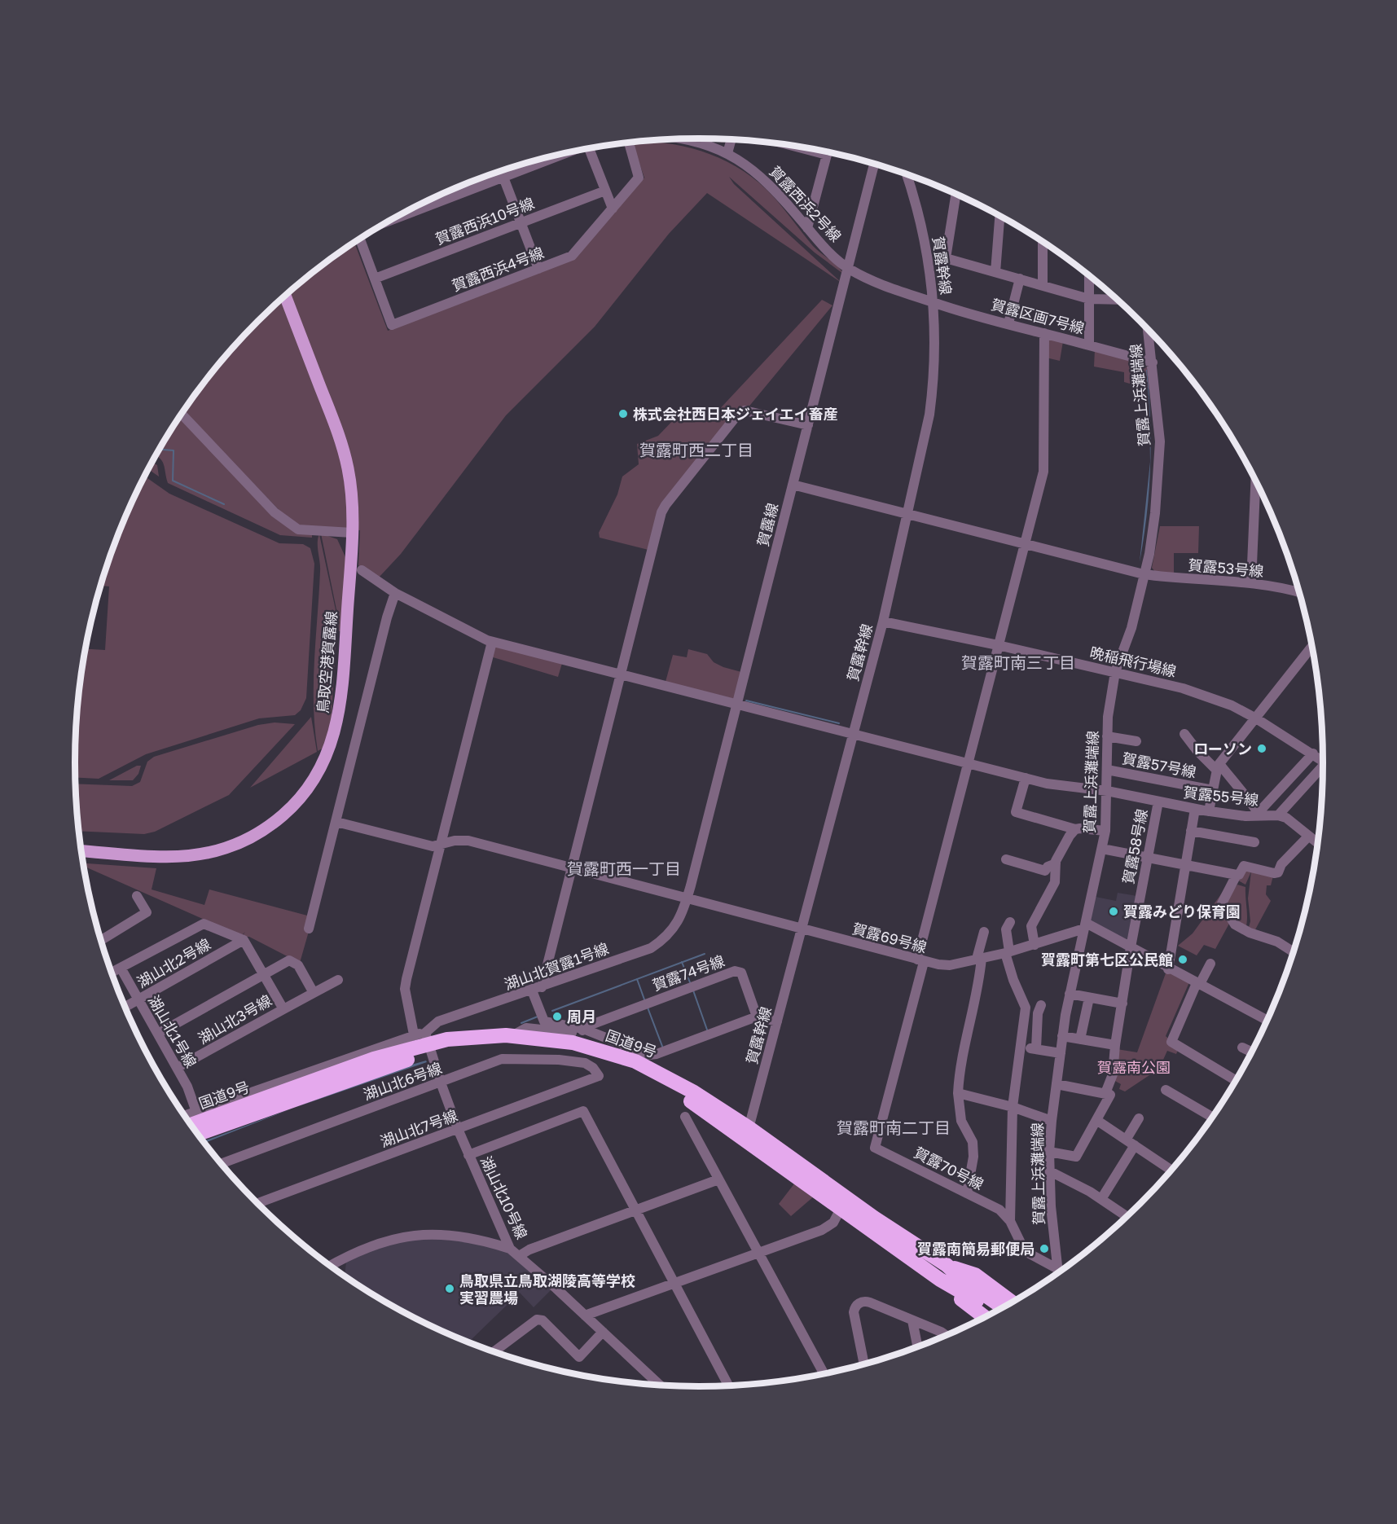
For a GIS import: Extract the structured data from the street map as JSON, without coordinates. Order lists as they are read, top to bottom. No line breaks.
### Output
{"streets":{"highway":["国道9号"],"main road":["鳥取空港賀露線"],"street":["賀露西浜2号線","賀露西浜10号線","賀露幹線","賀露西浜4号線","賀露区画7号線","賀露上浜灘端線","賀露線","賀露53号線","晩稲飛行場線","賀露57号線","賀露55号線","賀露58号線","賀露69号線","湖山北2号線","湖山北賀露1号線","賀露74号線","湖山北3号線","湖山北1号線","湖山北6号線","湖山北7号線","賀露70号線","湖山北10号線"]},"crossings":[["賀露西浜2号線","賀露幹線"],["賀露西浜2号線","賀露区画7号線"],["賀露西浜2号線","賀露線"],["賀露西浜10号線","賀露西浜4号線"],["賀露幹線","賀露区画7号線"],["賀露幹線","賀露53号線"],["賀露幹線","晩稲飛行場線"],["賀露幹線","賀露55号線"],["賀露幹線","賀露69号線"],["賀露幹線","国道9号"],["賀露上浜灘端線","賀露53号線"],["賀露上浜灘端線","晩稲飛行場線"],["賀露上浜灘端線","賀露57号線"],["賀露上浜灘端線","賀露55号線"],["賀露上浜灘端線","賀露69号線"],["賀露上浜灘端線","賀露70号線"],["賀露線","賀露53号線"],["賀露線","賀露55号線"],["賀露線","賀露69号線"],["賀露線","湖山北賀露1号線"],["賀露57号線","賀露55号線"],["賀露55号線","賀露58号線"],["賀露69号線","湖山北賀露1号線"],["賀露69号線","賀露70号線"],["湖山北2号線","湖山北3号線"],["湖山北2号線","湖山北1号線"],["湖山北賀露1号線","国道9号"],["湖山北賀露1号線","湖山北10号線"],["湖山北3号線","湖山北1号線"],["国道9号","湖山北10号線"],["湖山北6号線","湖山北7号線"],["湖山北6号線","湖山北10号線"],["湖山北7号線","湖山北10号線"]],"districts":["賀露町西二丁目","賀露町南三丁目","賀露町西一丁目","賀露町南二丁目"],"parks":["賀露南公園"],"places":["株式会社西日本ジェイエイ畜産","ローソン","賀露みどり保育園","賀露町第七区公民館","周月","賀露南簡易郵便局","鳥取県立鳥取湖陵高等学校 実習農場"]}
